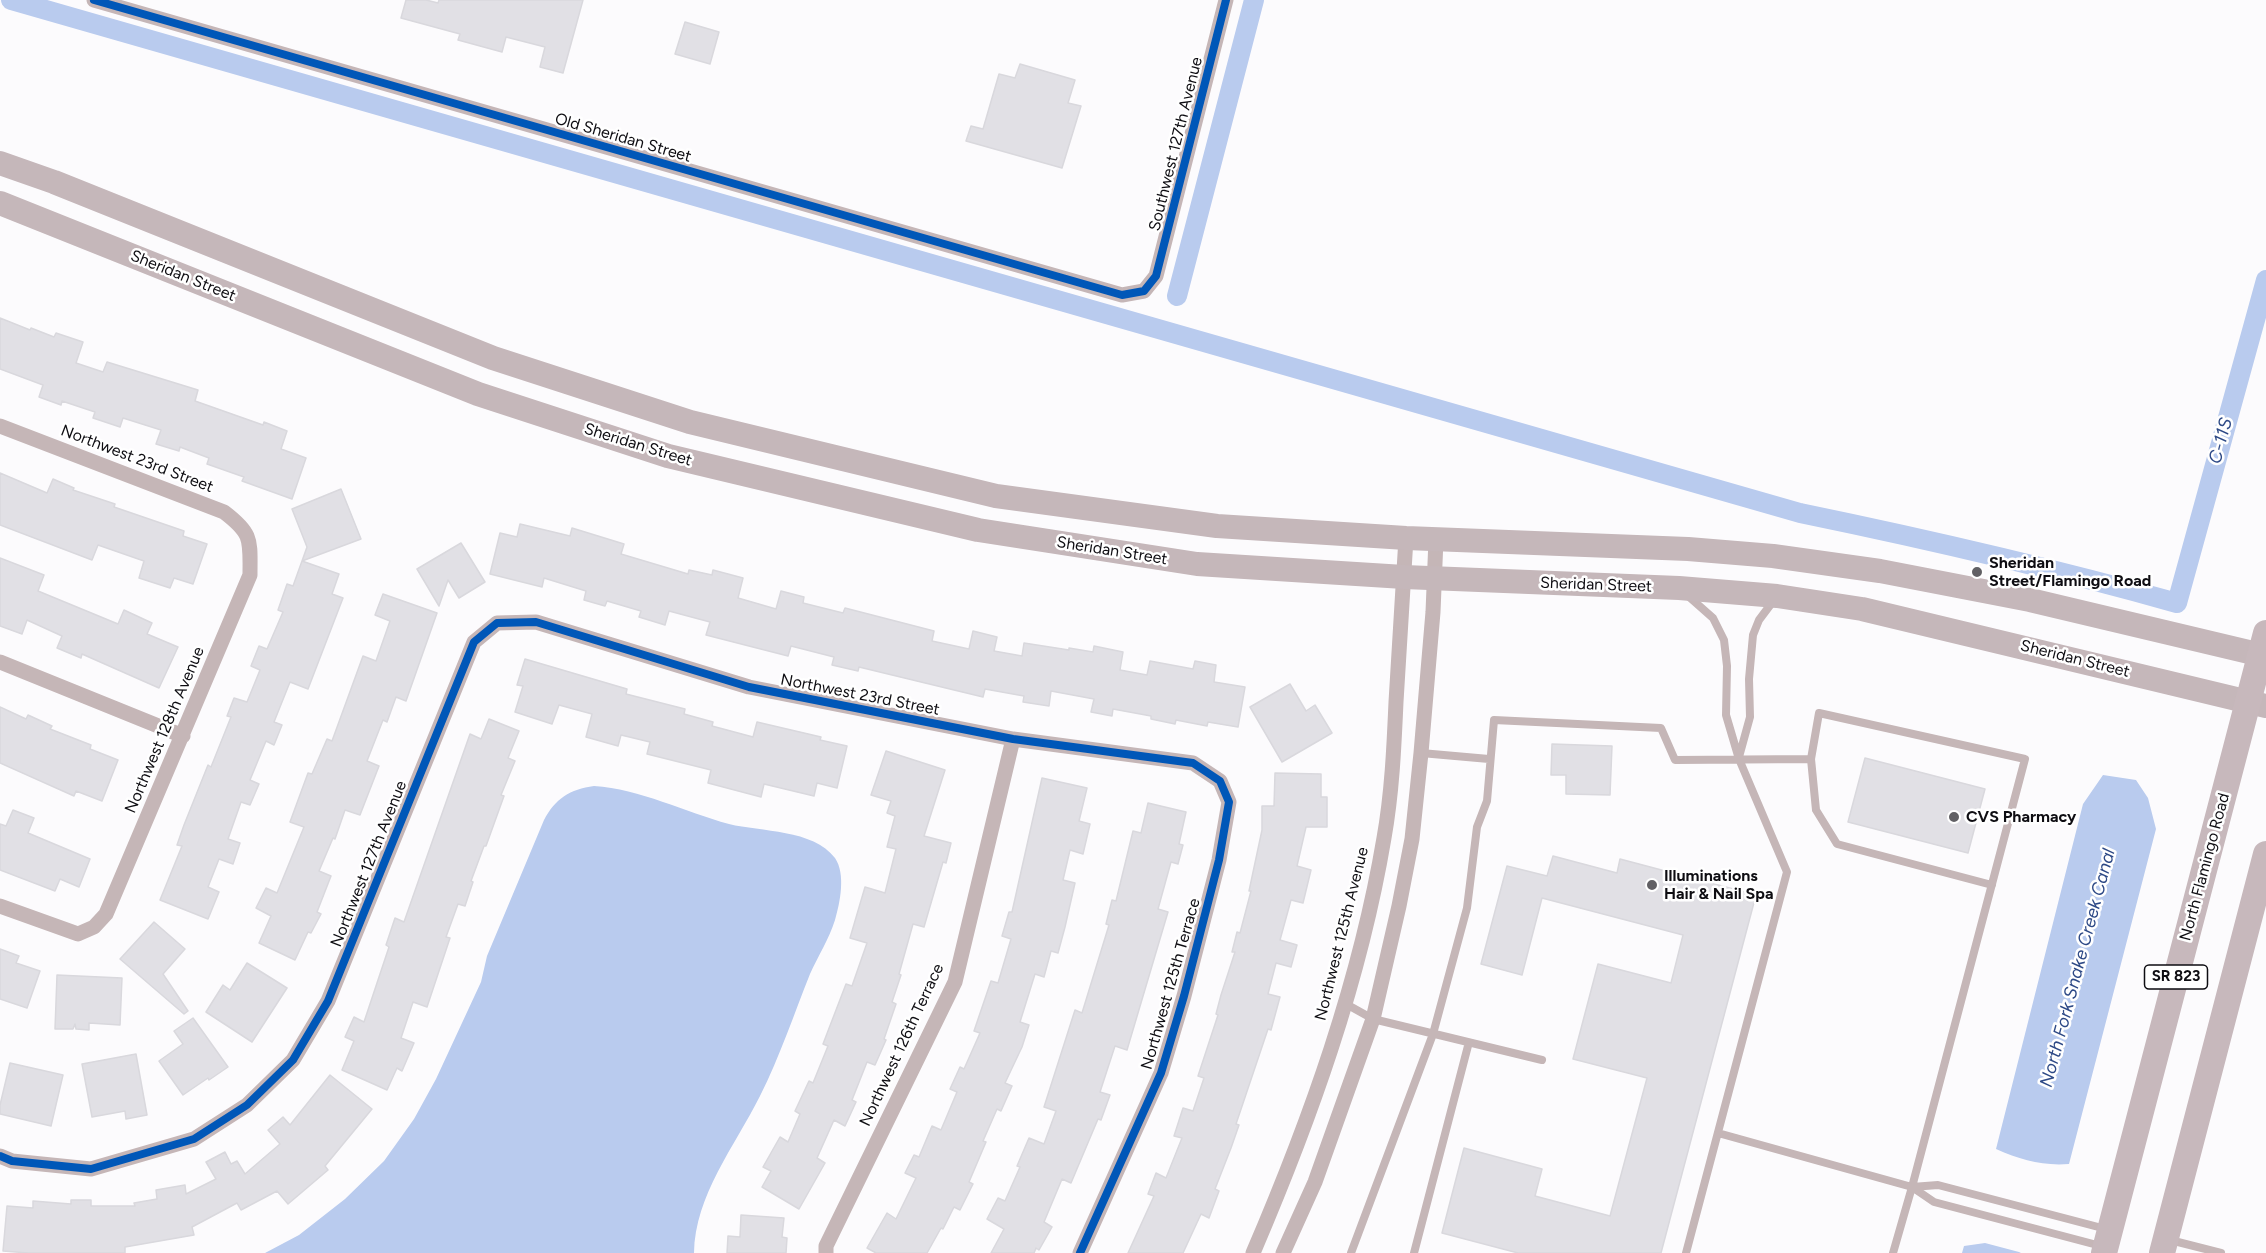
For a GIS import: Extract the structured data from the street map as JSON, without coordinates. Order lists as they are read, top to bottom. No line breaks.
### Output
{"streets":{"highway":["North Flamingo Road","SR 823"],"main road":["Sheridan Street"],"street":["Old Sheridan Street","Southwest 127th Avenue","Northwest 23rd Street","Northwest 128th Avenue","Northwest 127th Avenue","Northwest 125th Avenue","Northwest 125th Terrace","Northwest 126th Terrace"]},"crossings":[["Old Sheridan Street","Southwest 127th Avenue"],["Sheridan Street","North Flamingo Road"],["Sheridan Street","Northwest 125th Avenue"],["Northwest 23rd Street","Northwest 128th Avenue"],["Northwest 23rd Street","Northwest 127th Avenue"],["Northwest 23rd Street","Northwest 125th Terrace"],["Northwest 23rd Street","Northwest 126th Terrace"]],"water":["C-11S","North Fork Snake Creek Canal"],"places":["Sheridan Street/Flamingo Road","CVS Pharmacy","Illuminations Hair & Nail Spa"]}
